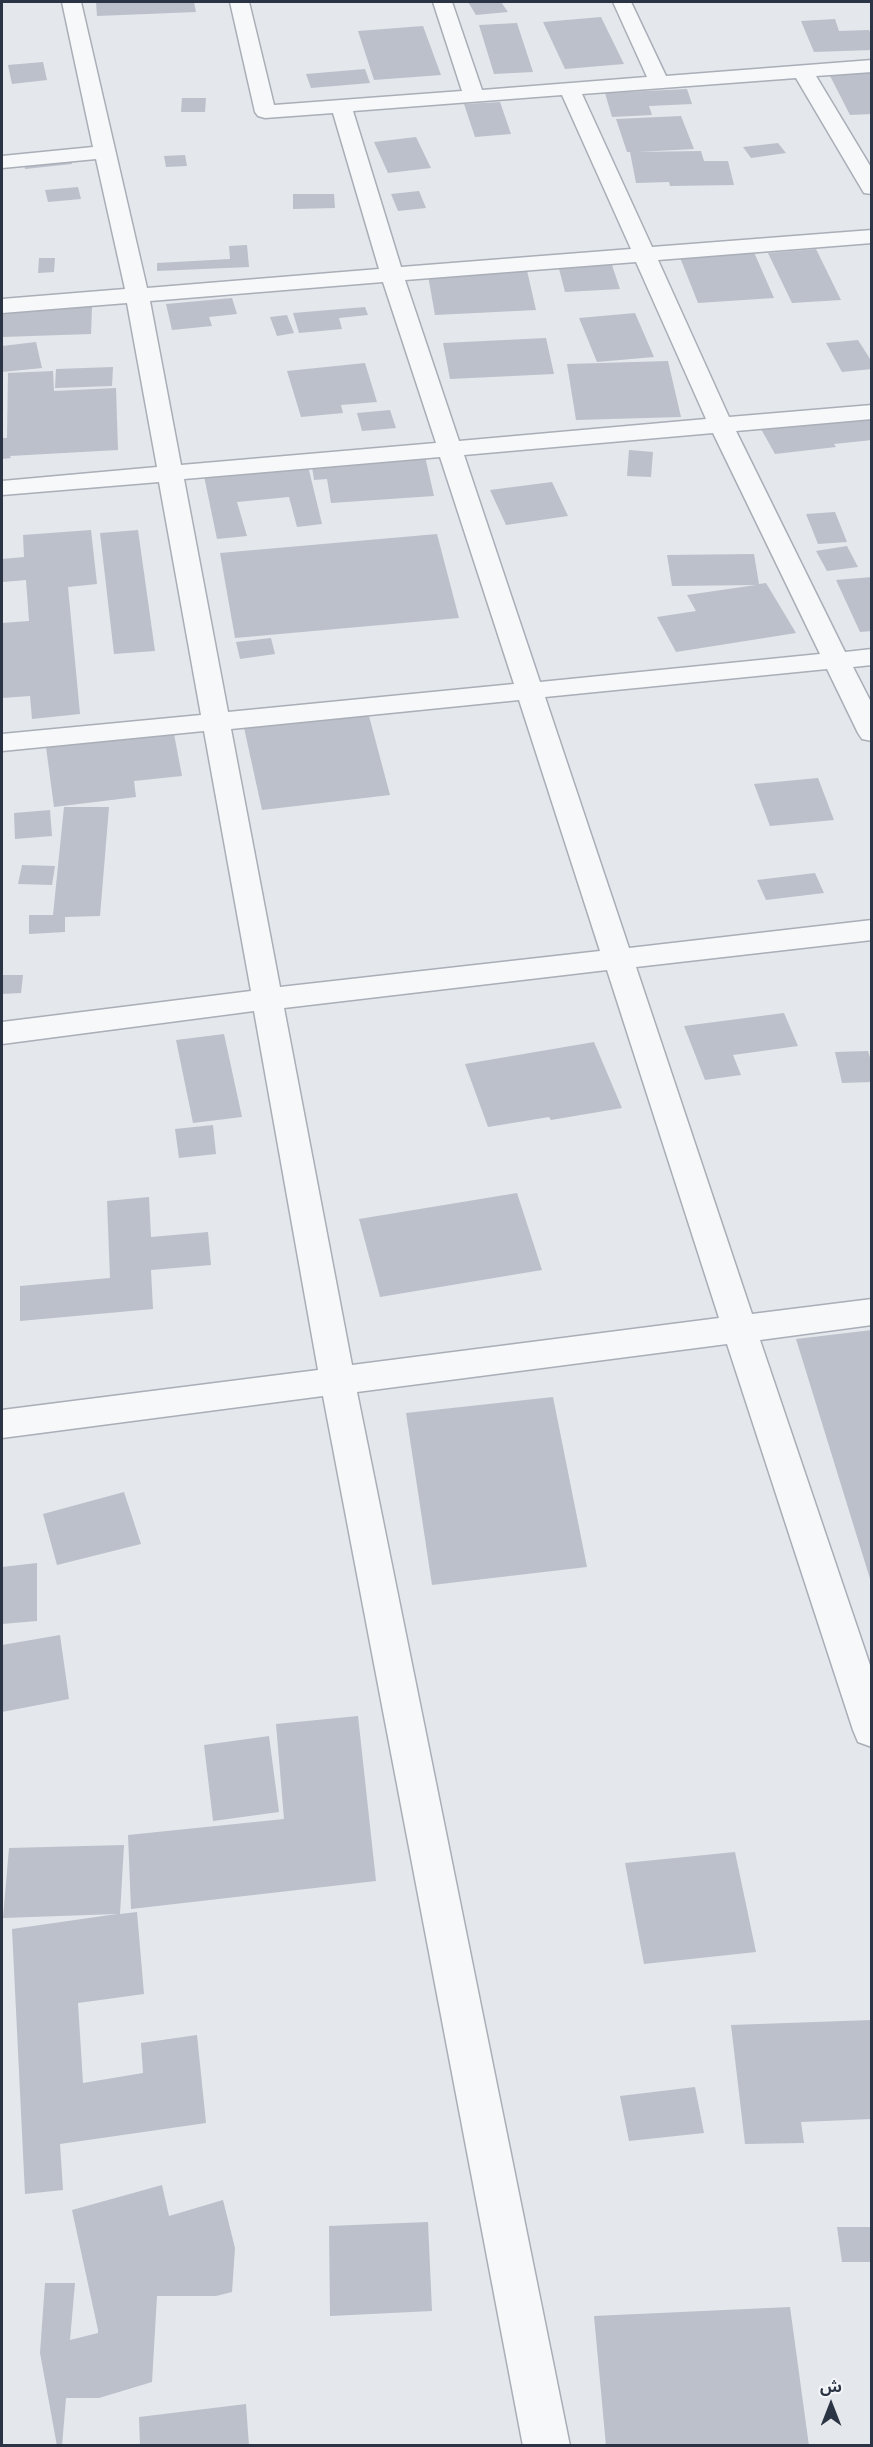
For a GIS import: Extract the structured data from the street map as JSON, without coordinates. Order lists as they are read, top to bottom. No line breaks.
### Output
{"north":"top"}
